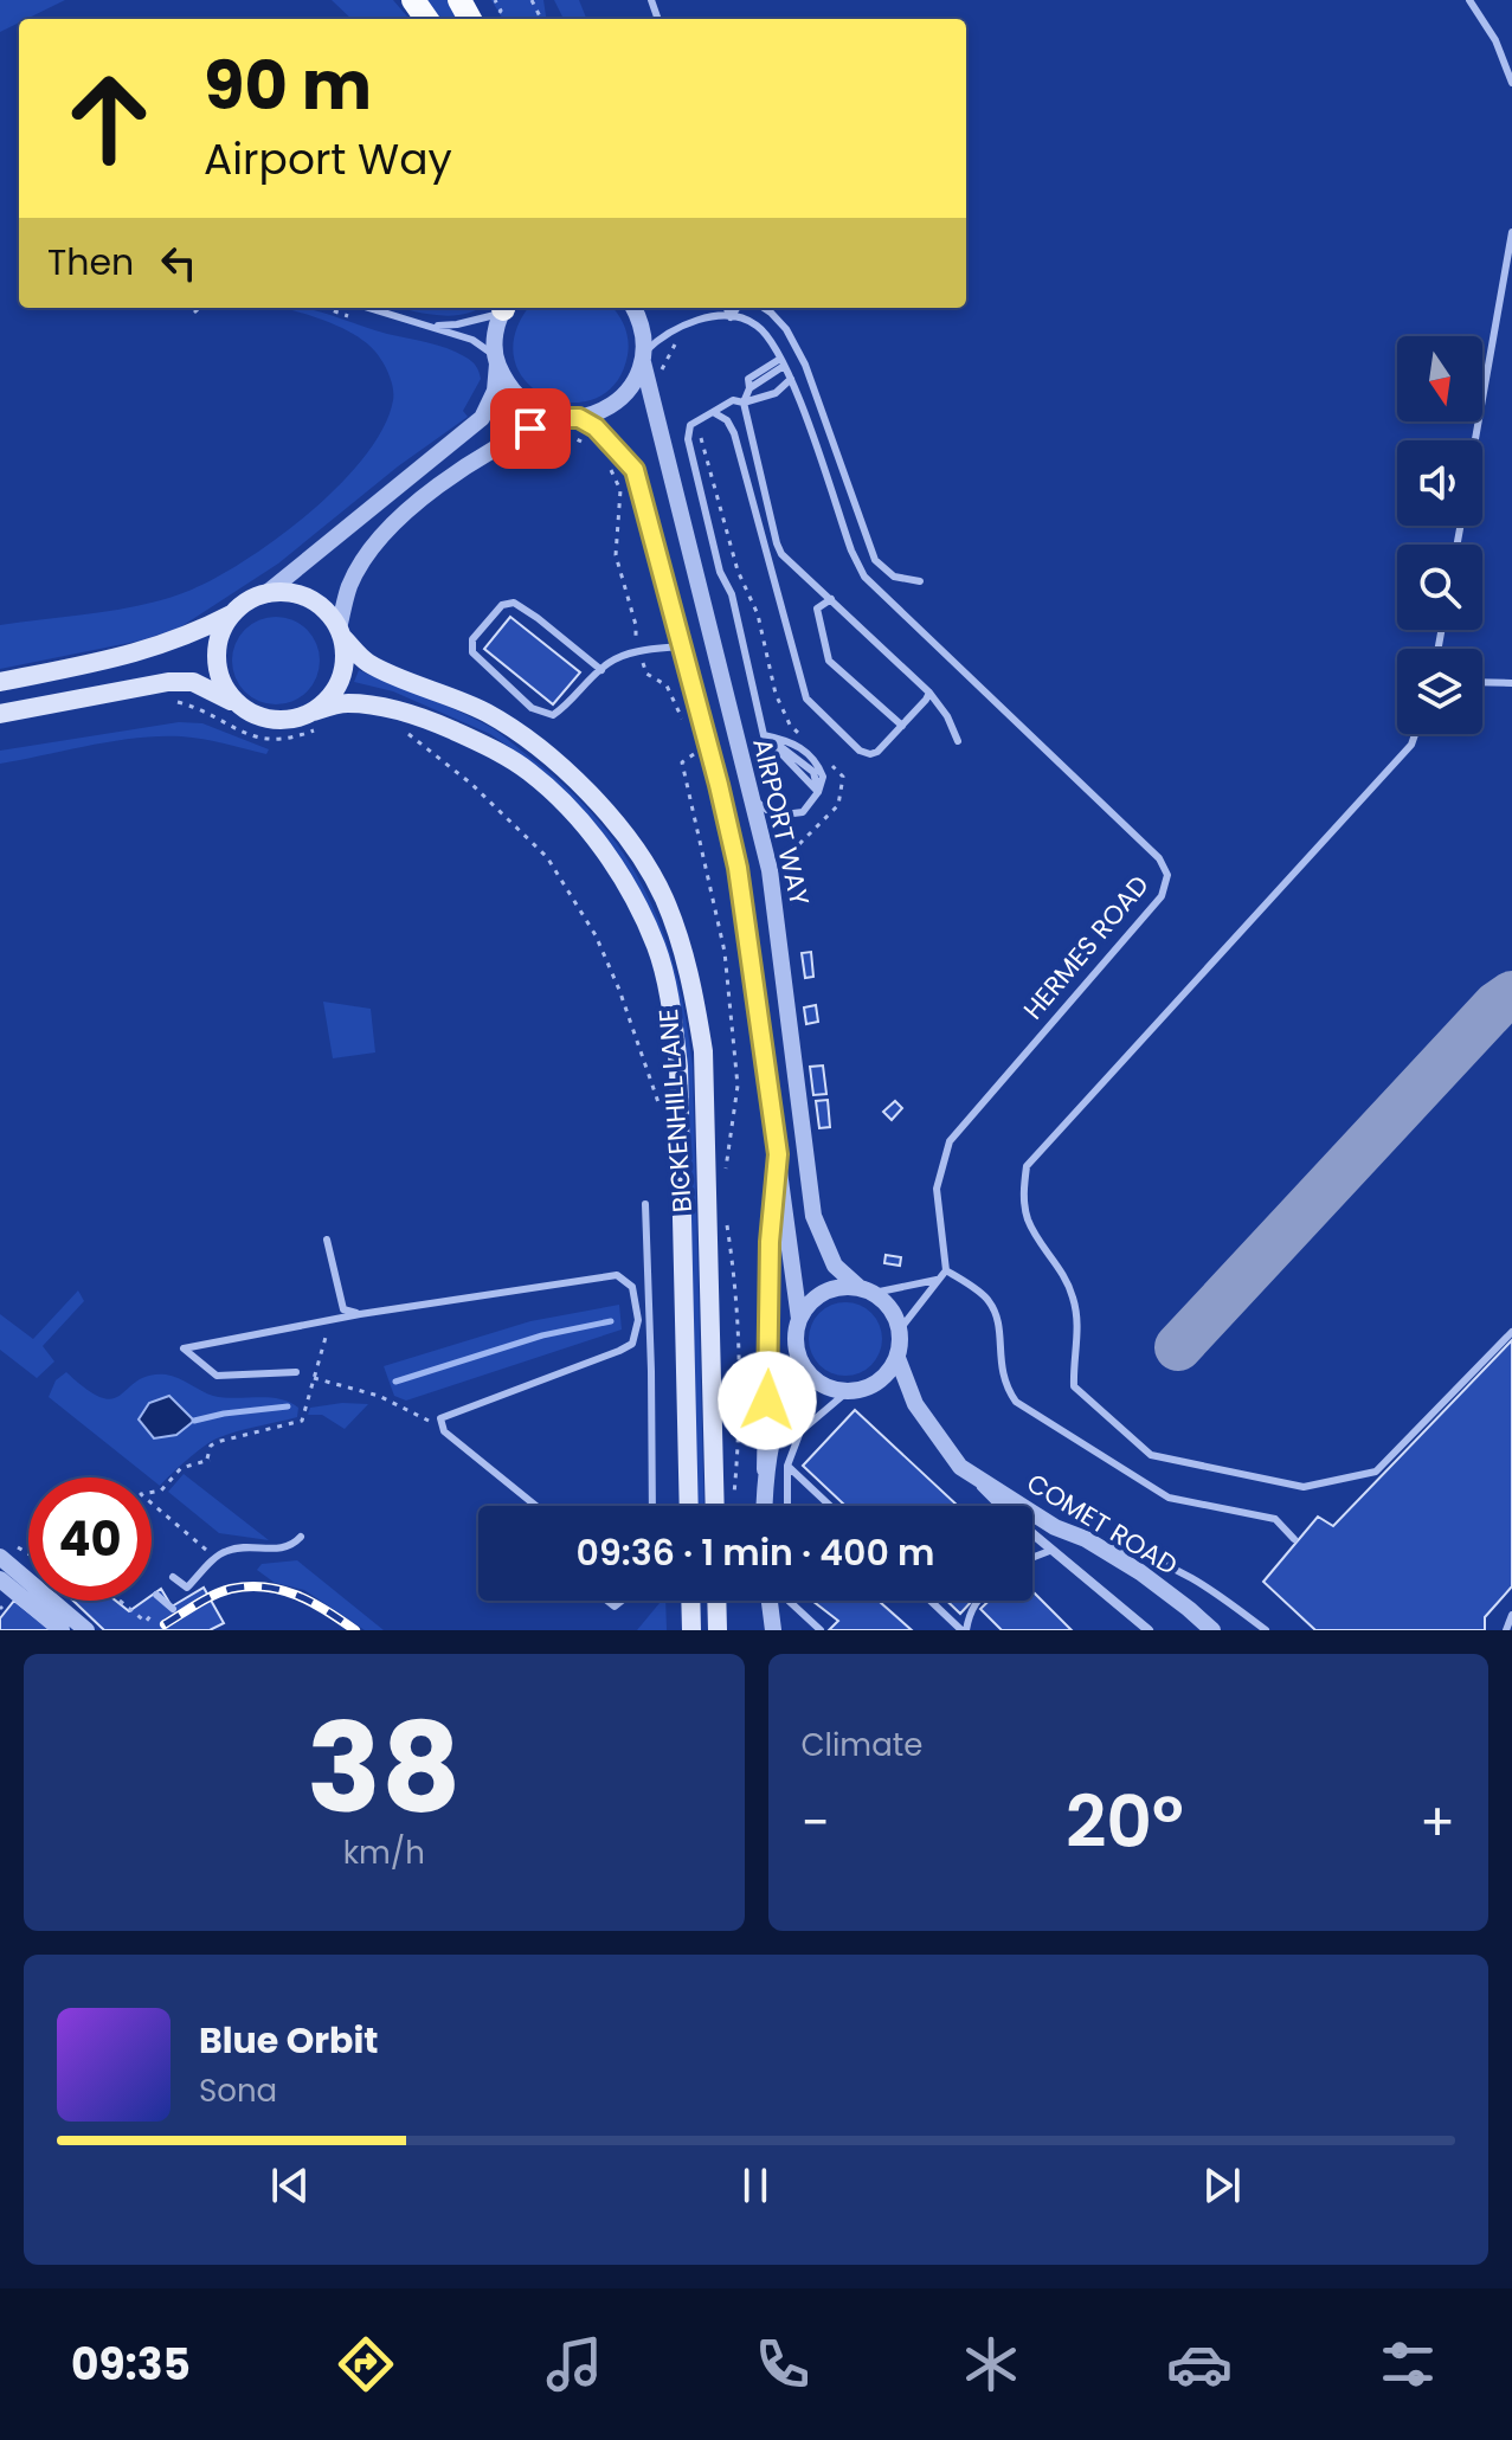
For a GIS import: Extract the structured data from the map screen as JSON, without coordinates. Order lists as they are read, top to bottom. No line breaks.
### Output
{"streets":{"main road":["BICKENHILL LANE"],"street":["AIRPORT WAY","COMET ROAD"],"lane":["HERMES ROAD"]},"north":"bottom","page":{"turn":["90 m","Airport Way"],"then":"Then","limit":"40","trip":"09:36 · 1 min · 400 m","tile":[["38","km/h"],"Climate"],"heat":["−","20°","+"],"song":["Blue Orbit","Sona"],"tabs":"09:35"}}
